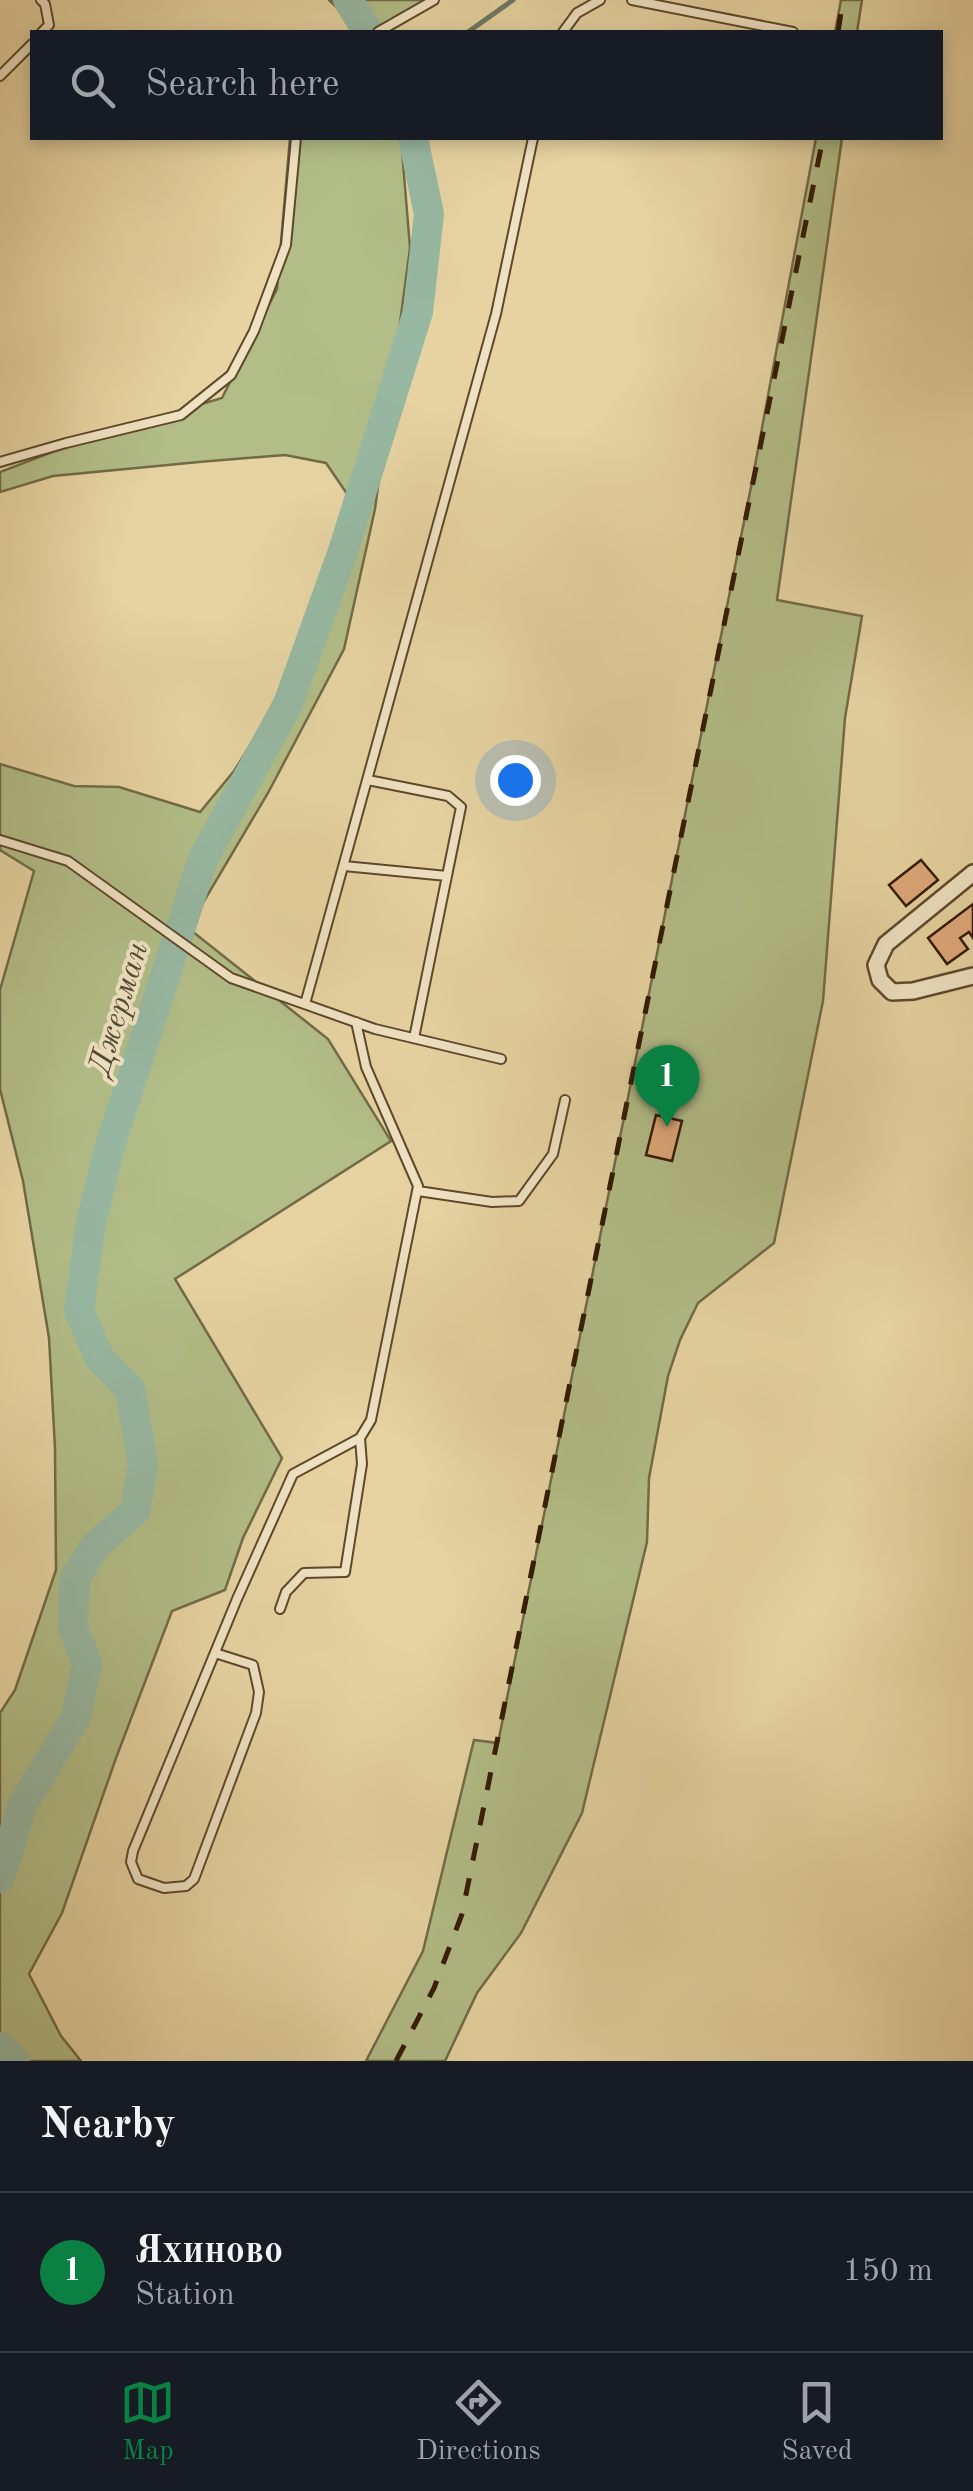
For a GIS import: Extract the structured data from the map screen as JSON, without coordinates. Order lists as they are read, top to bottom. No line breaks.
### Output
{"water":["Джерман"],"page":{"search":"Search here","pins":"1","heading":"Nearby","list":[{"mark":"1","name":"Яхиново","note":"Station","value":"150 m"}],"nav":["Map","Directions","Saved"]}}
